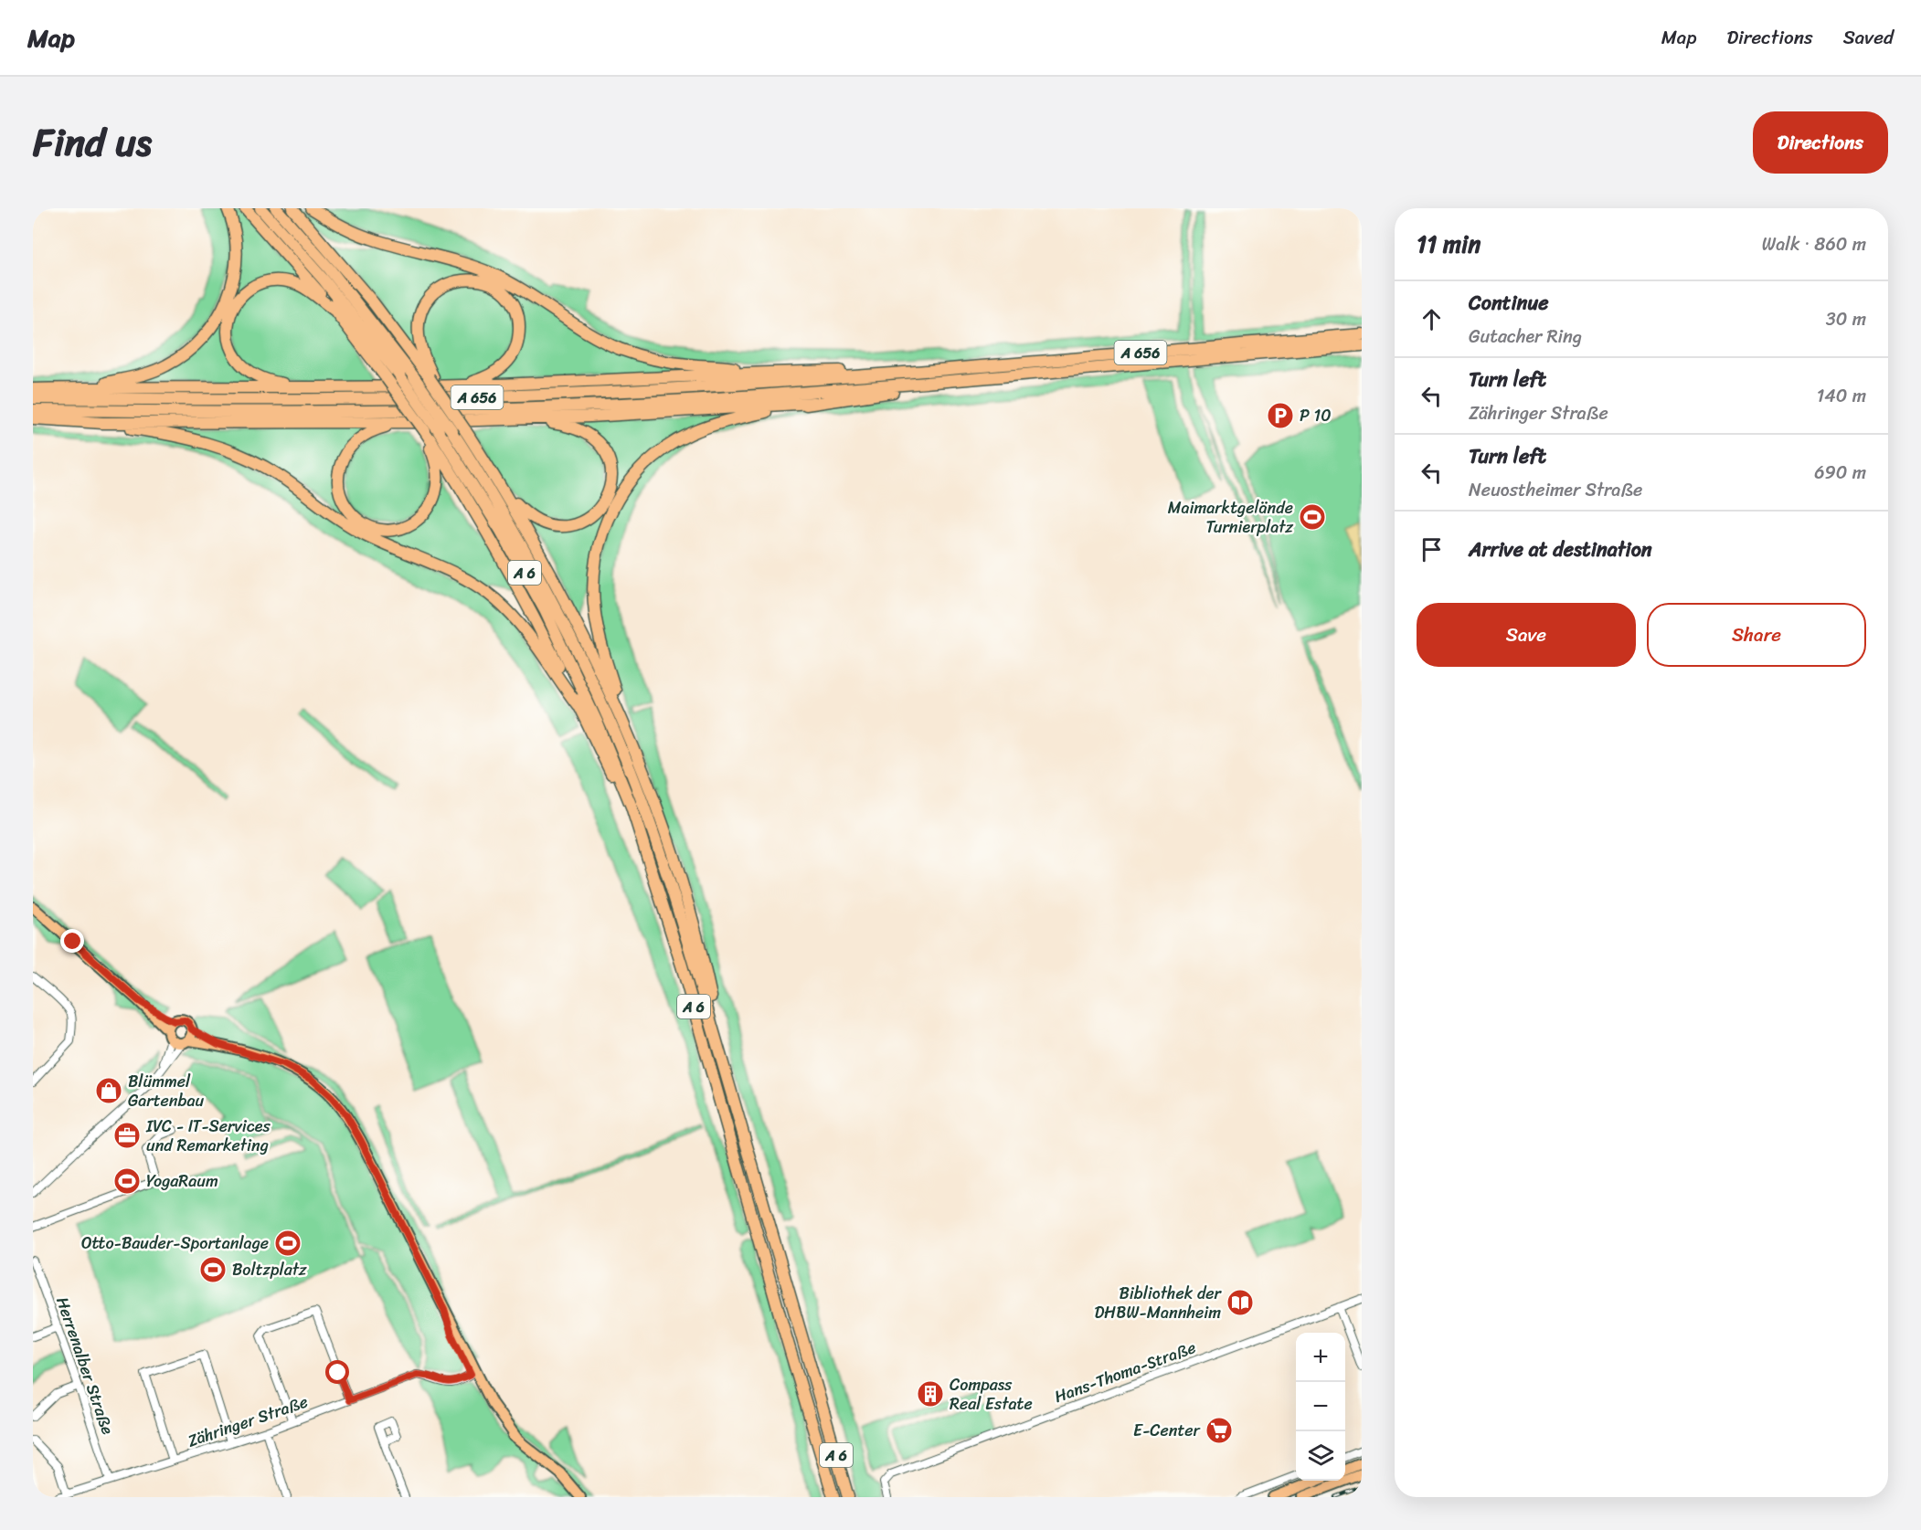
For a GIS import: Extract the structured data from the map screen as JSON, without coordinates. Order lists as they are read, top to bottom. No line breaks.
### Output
{"streets":{"highway":["A 656","A 6"],"street":["Herrenalber Straße","Hans-Thoma-Straße","Zähringer Straße"]},"crossings":[["Herrenalber Straße","Zähringer Straße"]],"places":{"parking":["P 10"],"sports":["Maimarktgelände Turnierplatz","YogaRaum","Otto-Bauder-Sportanlage","Boltzplatz"],"shop":["Blümmel Gartenbau"],"office":["IVC - IT-Services und Remarketing"],"library":["Bibliothek der DHBW-Mannheim"],"building":["Compass Real Estate"],"supermarket":["E-Center"]},"page":{"header":"Map","nav":["Map","Directions","Saved"],"title":"Find us","buttons":["Directions",["Save","Share"]],"heading":["11 min","Walk · 860 m"],"list":[["Continue","Gutacher Ring","30 m"],["Turn left","Zähringer Straße","140 m"],["Turn left","Neuostheimer Straße","690 m"],"Arrive at destination"],"map_buttons":["+","−"]}}
